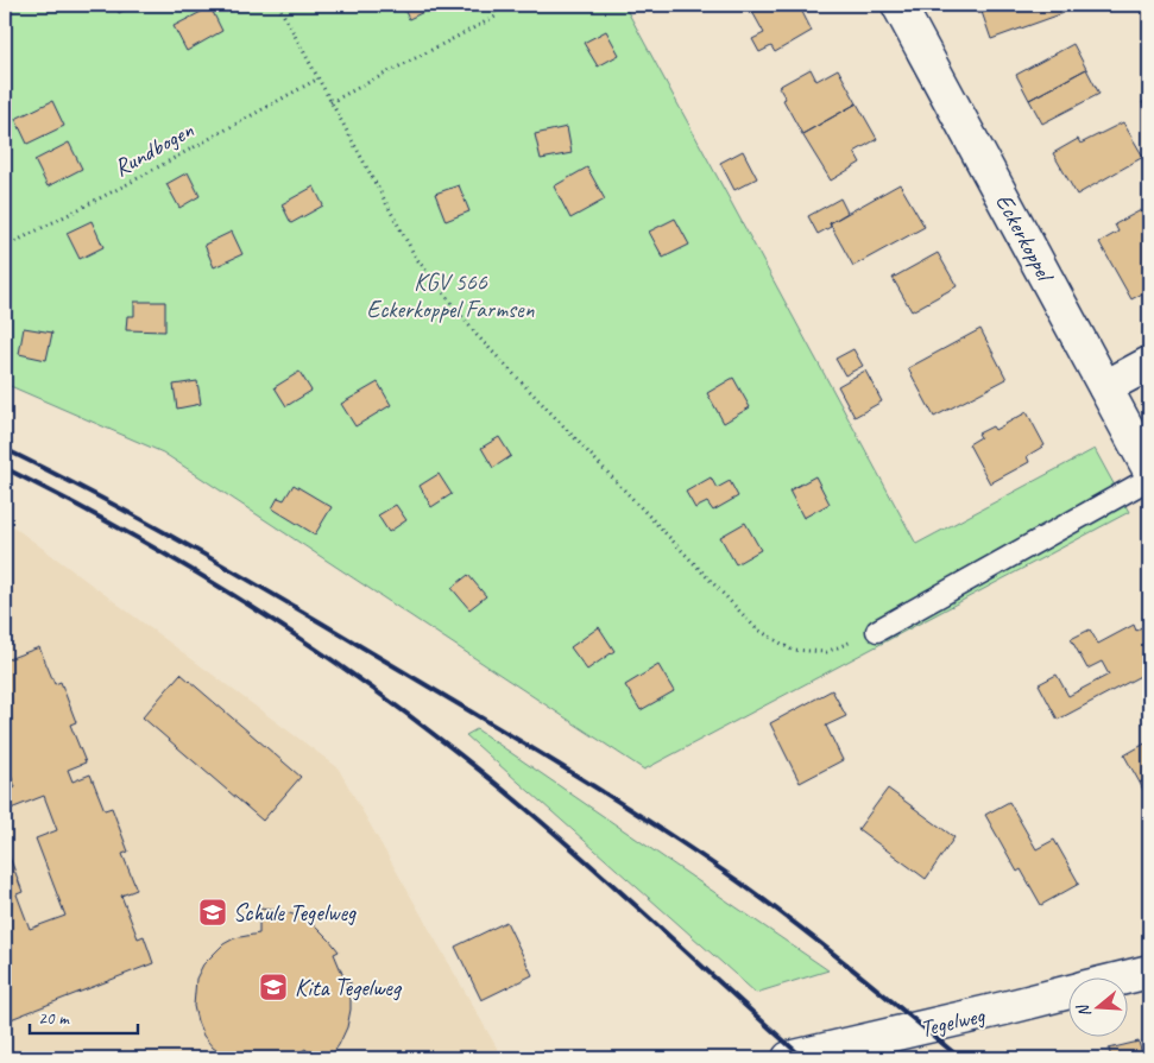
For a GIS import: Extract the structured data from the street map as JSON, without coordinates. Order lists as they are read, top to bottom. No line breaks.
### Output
{"streets":{"street":["Eckerkoppel","Tegelweg"],"path":["Rundbogen"]},"parks":["KGV 566 Eckerkoppel Farmsen"],"places":{"school or university":["Schule Tegelweg","Kita Tegelweg"]},"scale_bar":"20 m","north":"left"}
